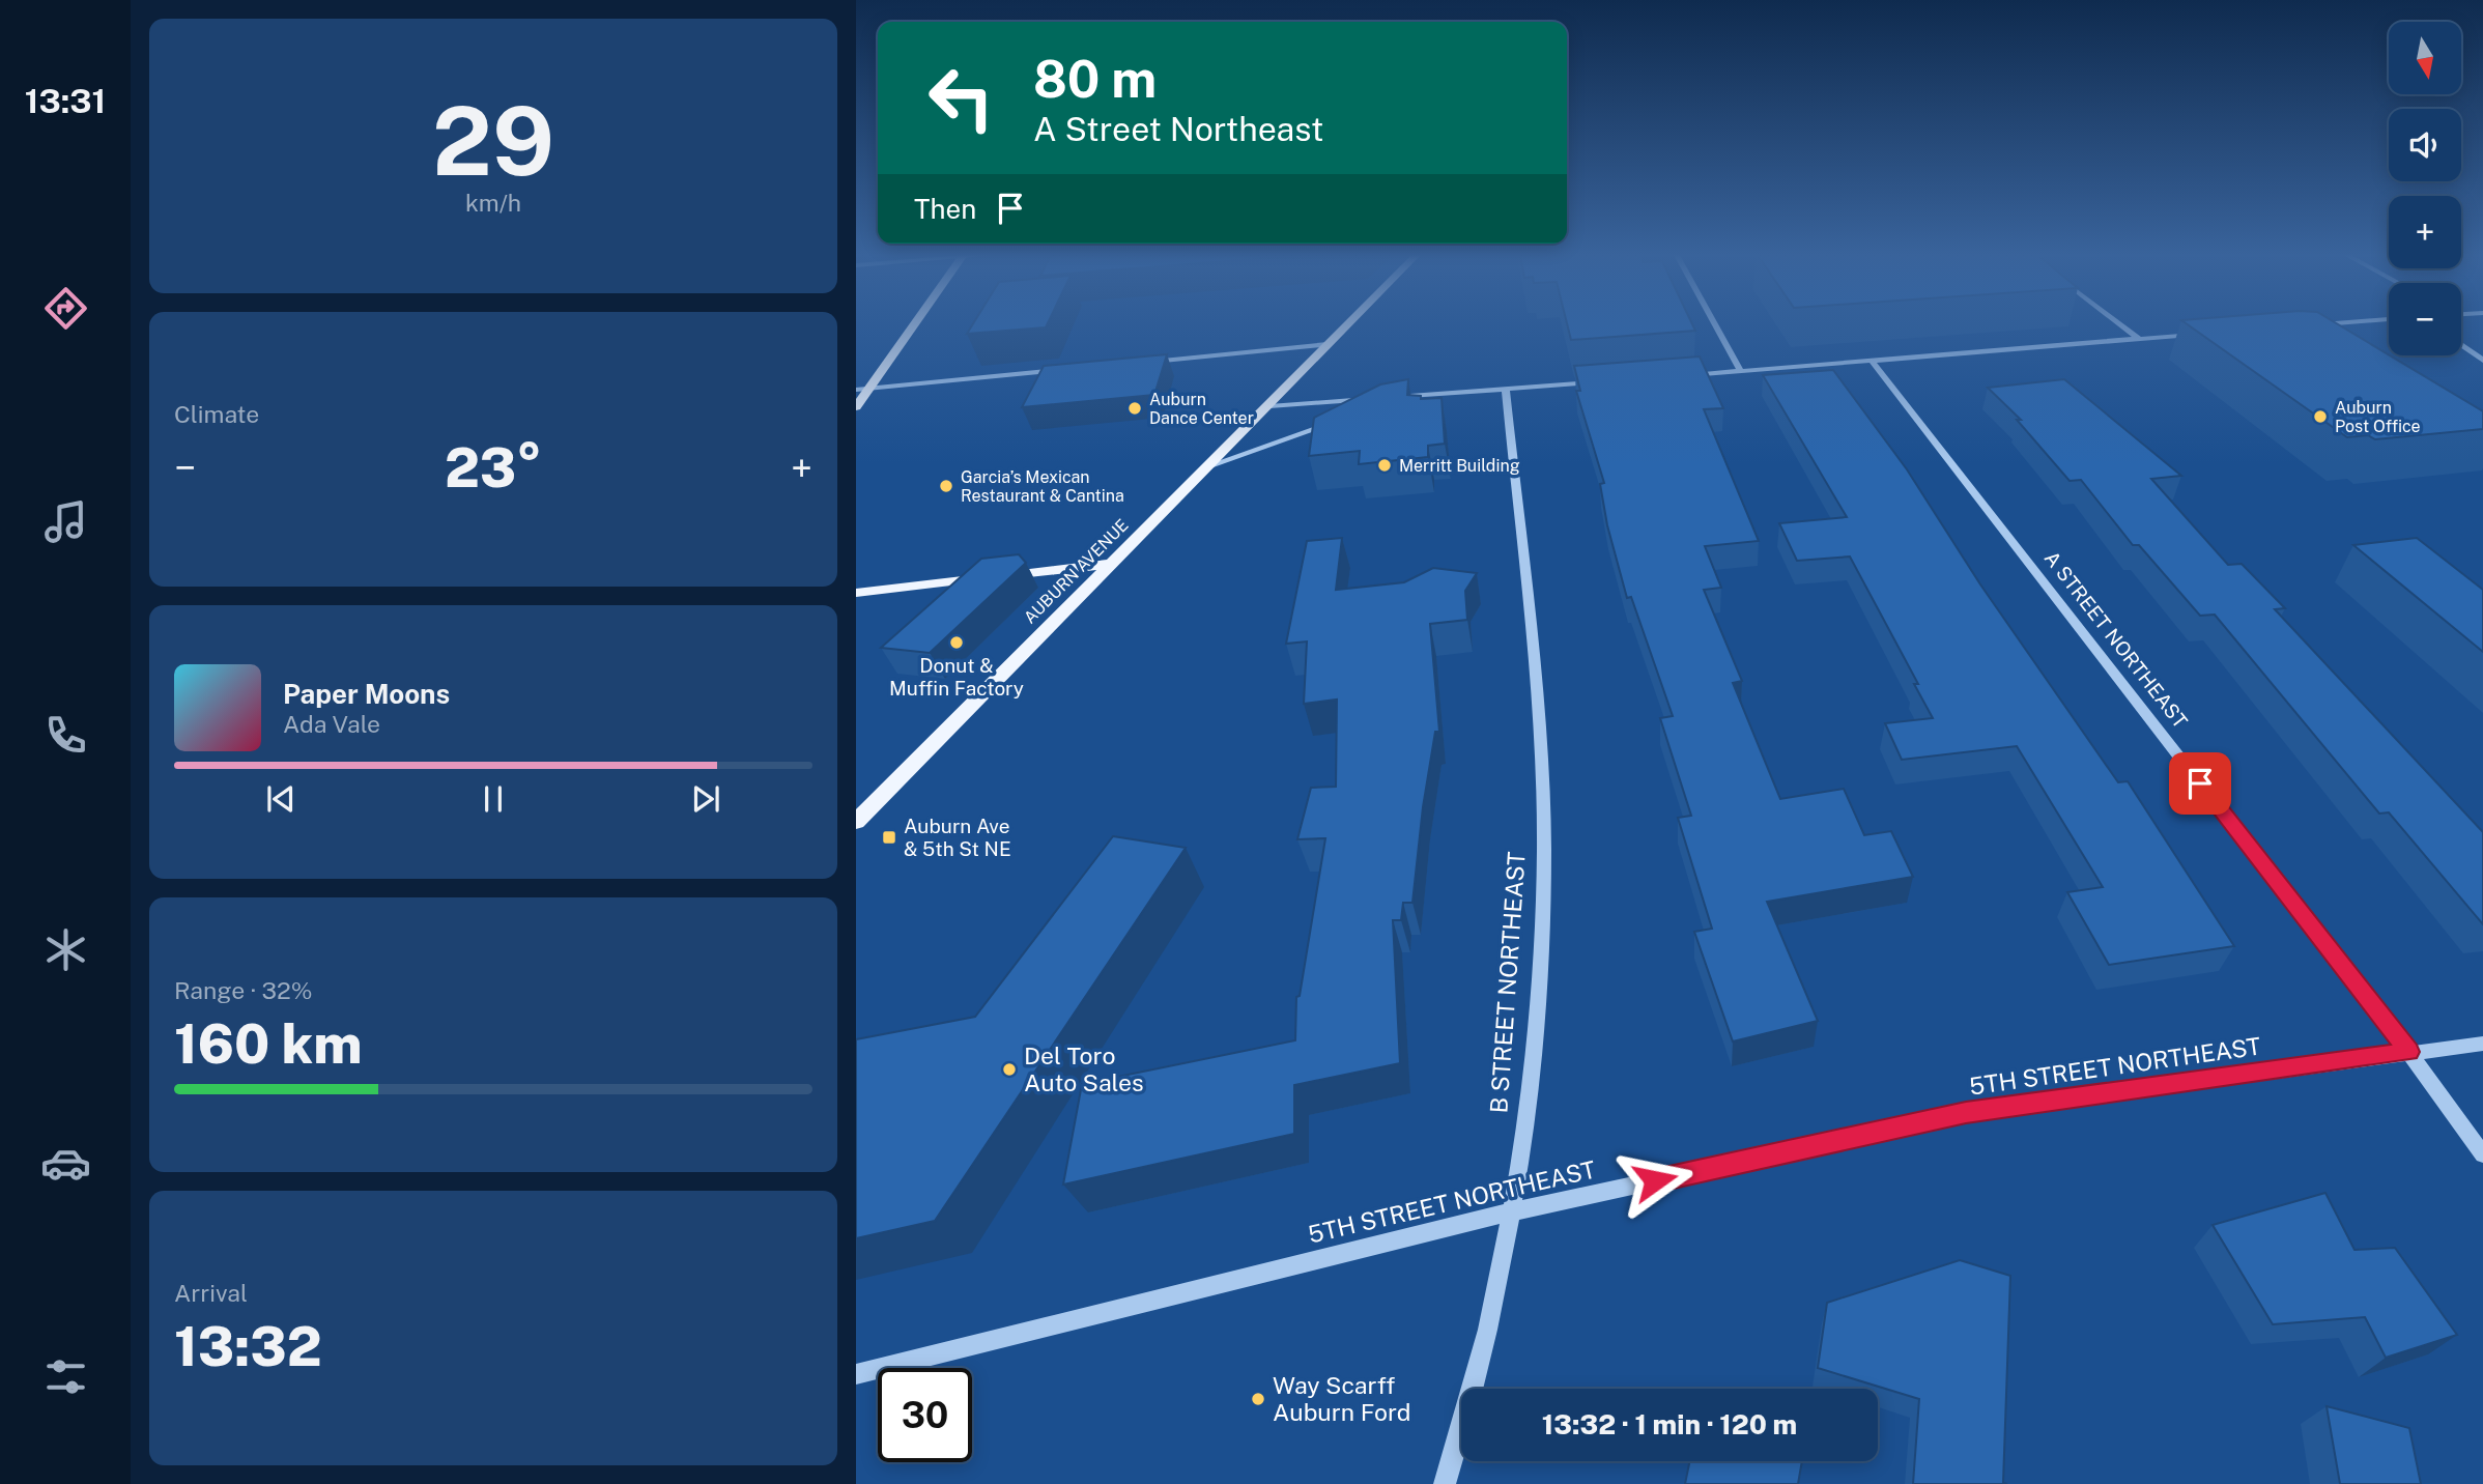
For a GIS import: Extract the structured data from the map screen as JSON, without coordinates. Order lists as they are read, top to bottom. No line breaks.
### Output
{"streets":{"main road":["AUBURN AVENUE"],"street":["A STREET NORTHEAST","B STREET NORTHEAST","5TH STREET NORTHEAST"]},"crossings":[["A STREET NORTHEAST","5TH STREET NORTHEAST"],["B STREET NORTHEAST","5TH STREET NORTHEAST"]],"places":{"other":["Auburn Dance Center","Auburn Post Office","Merritt Building","Garcia’s Mexican Restaurant & Cantina","Donut & Muffin Factory","Del Toro Auto Sales","Way Scarff Auburn Ford"],"transit":["Auburn Ave & 5th St NE"]},"north":"bottom","page":{"tabs":"13:31","tile":[["29","km/h"],"Climate",["Range · 32%","160 km"],["Arrival","13:32"]],"map_buttons":["+","−"],"turn":["80 m","A Street Northeast"],"then":"Then","heat":["−","23°","+"],"song":["Paper Moons","Ada Vale"],"limit":"30","trip":"13:32 · 1 min · 120 m"}}
